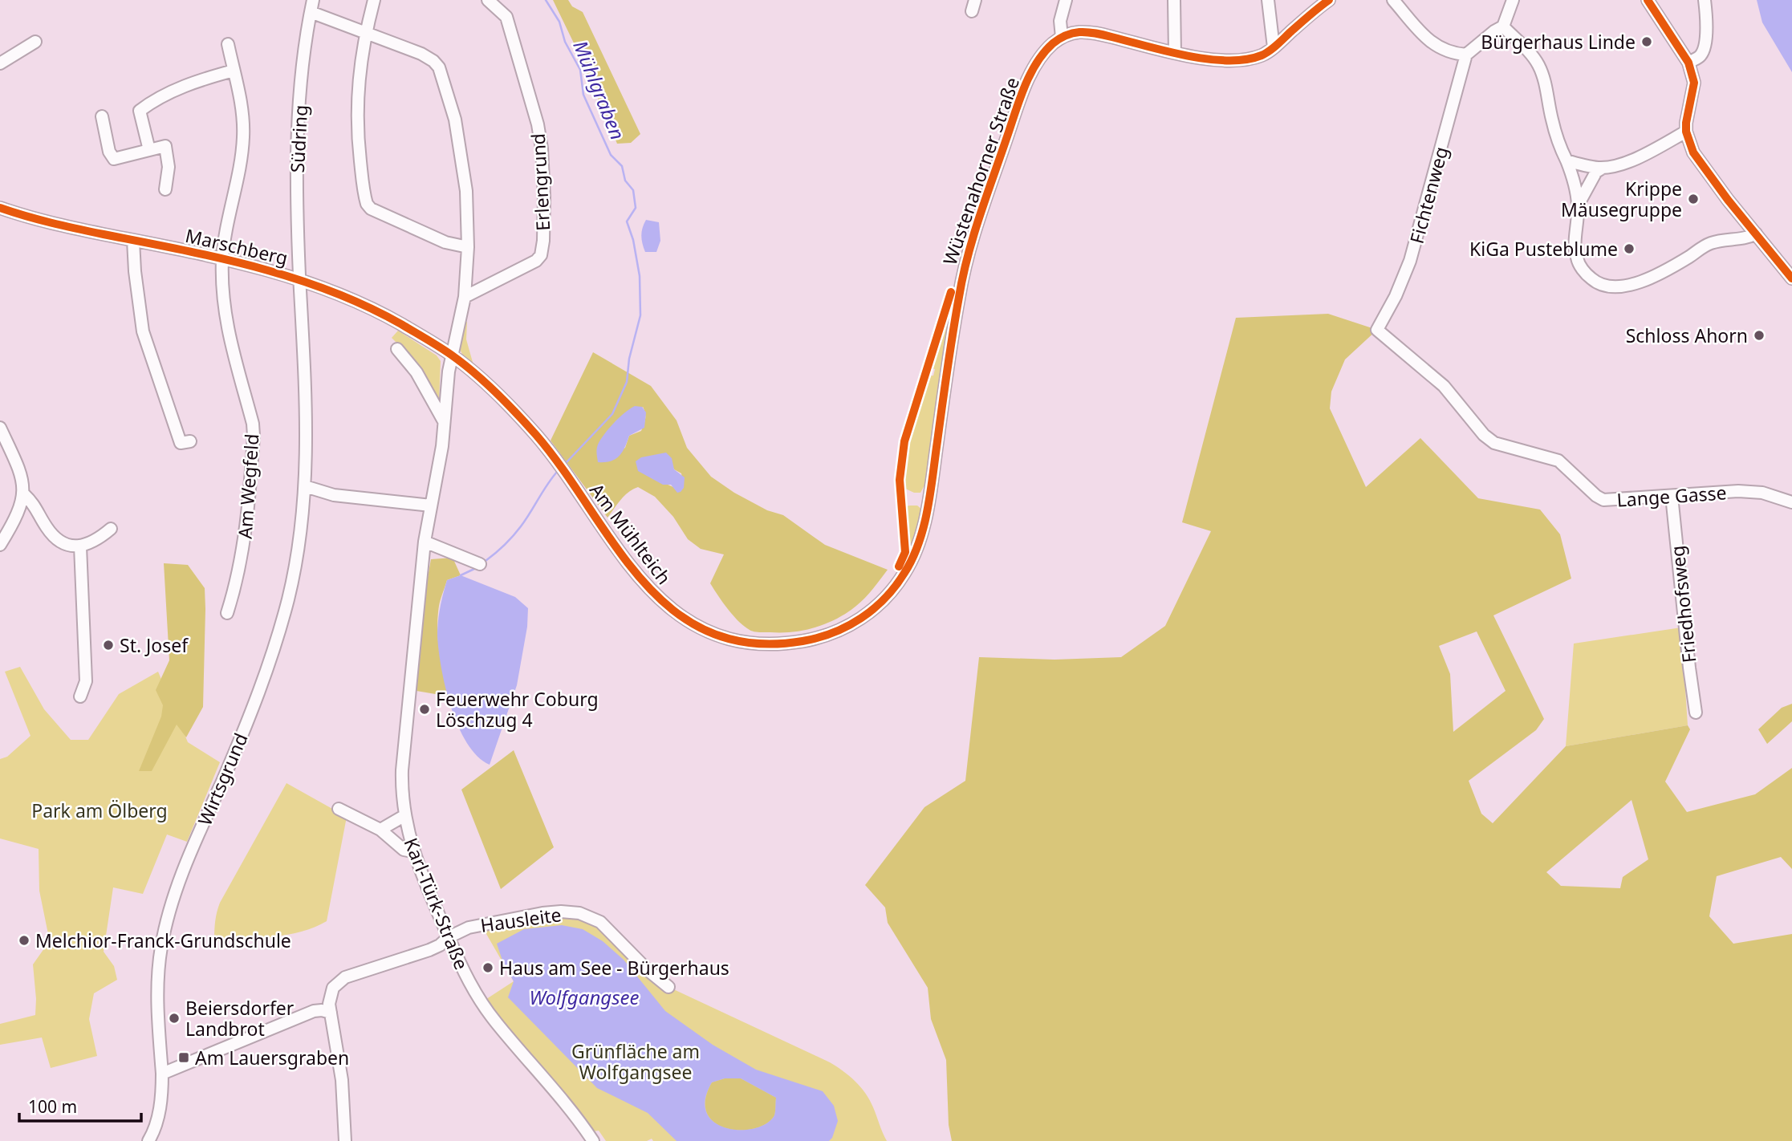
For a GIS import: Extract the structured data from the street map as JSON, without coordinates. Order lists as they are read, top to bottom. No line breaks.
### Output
{"streets":{"street":["Südring","Wüstenahorner Straße","Erlengrund","Fichtenweg","Marschberg","Am Wegfeld","Lange Gasse","Am Mühlteich","Friedhofsweg","Wirtsgrund","Karl-Türk-Straße","Hausleite"]},"crossings":[["Südring","Marschberg"],["Südring","Wirtsgrund"],["Südring","Karl-Türk-Straße"],["Wüstenahorner Straße","Am Mühlteich"],["Erlengrund","Karl-Türk-Straße"],["Fichtenweg","Lange Gasse"],["Marschberg","Am Wegfeld"],["Marschberg","Am Mühlteich"],["Marschberg","Wirtsgrund"],["Marschberg","Karl-Türk-Straße"],["Lange Gasse","Friedhofsweg"],["Am Mühlteich","Karl-Türk-Straße"],["Karl-Türk-Straße","Hausleite"]],"water":["Mühlgraben","Wolfgangsee"],"parks":["Park am Ölberg","Grünfläche am Wolfgangsee"],"places":{"other":["Bürgerhaus Linde","Krippe Mäusegruppe","KiGa Pusteblume","Schloss Ahorn","St. Josef","Feuerwehr Coburg Löschzug 4","Melchior-Franck-Grundschule","Haus am See - Bürgerhaus","Beiersdorfer Landbrot"],"transit":["Am Lauersgraben"]},"scale_bar":"100 m"}
